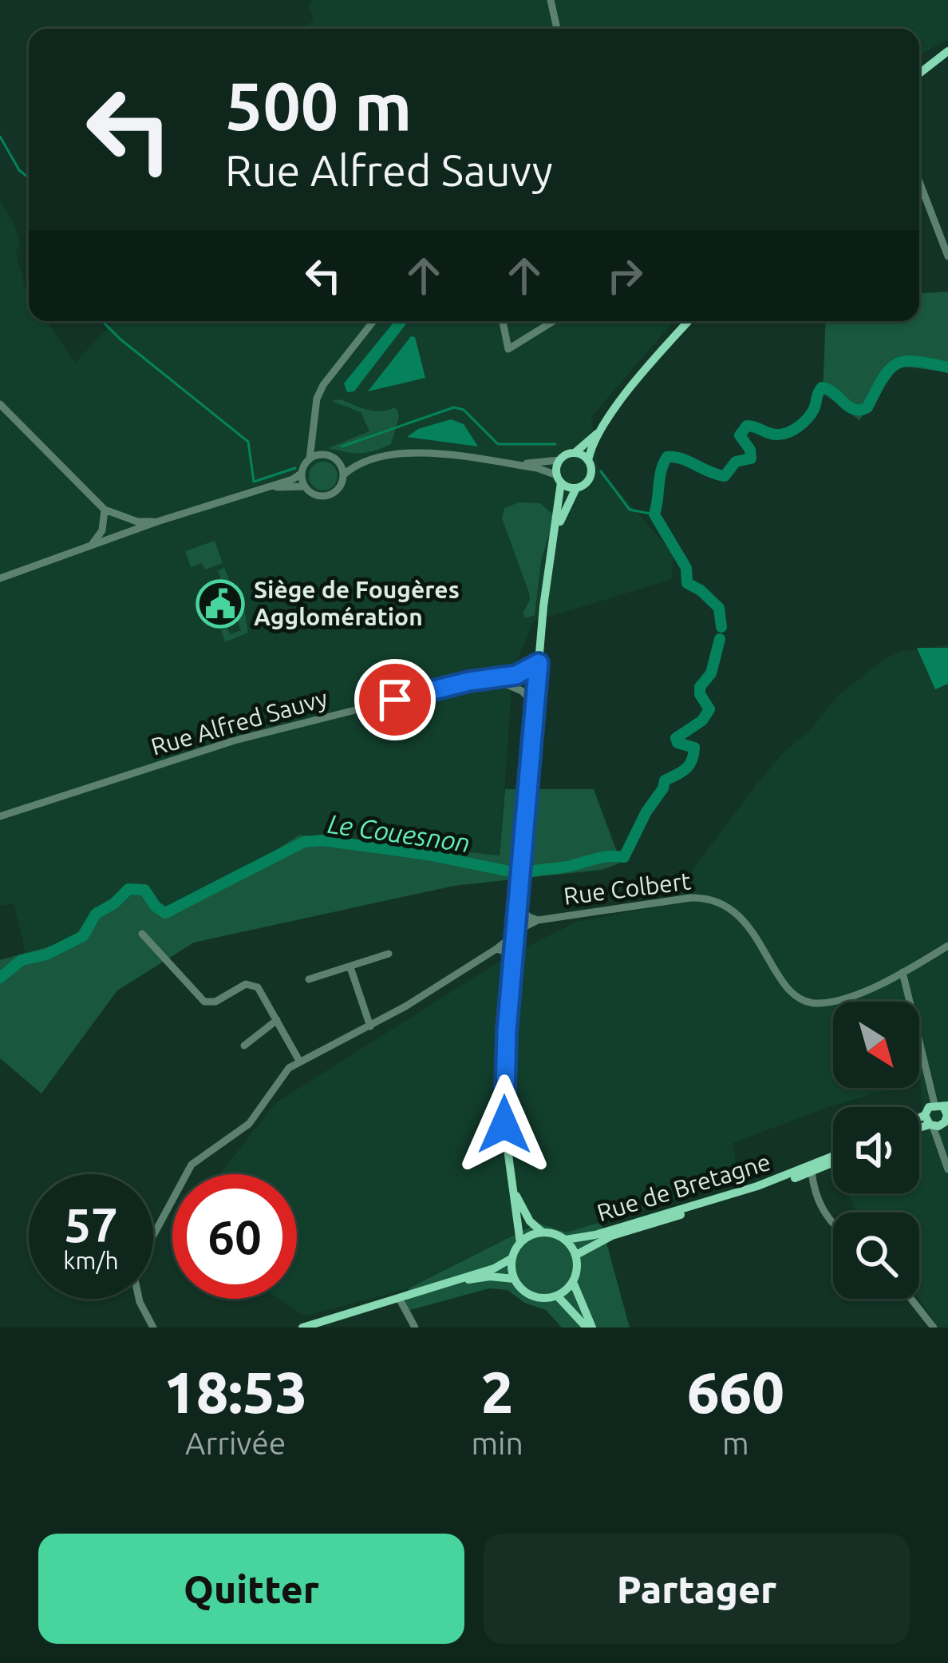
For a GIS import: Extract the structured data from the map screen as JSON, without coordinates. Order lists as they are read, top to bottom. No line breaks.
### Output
{"streets":{"main road":["Rue de Bretagne"],"street":["Rue Alfred Sauvy","Rue Colbert"]},"water":["Le Couesnon"],"places":{"public building":["Siège de Fougères Agglomération"]},"north":"bottom right","page":{"turn":["500 m","Rue Alfred Sauvy"],"speed":"57 km/h","limit":"60","eta":["18:53","Arrivée","2","min","660","m"],"buttons":["Quitter","Partager"]}}
